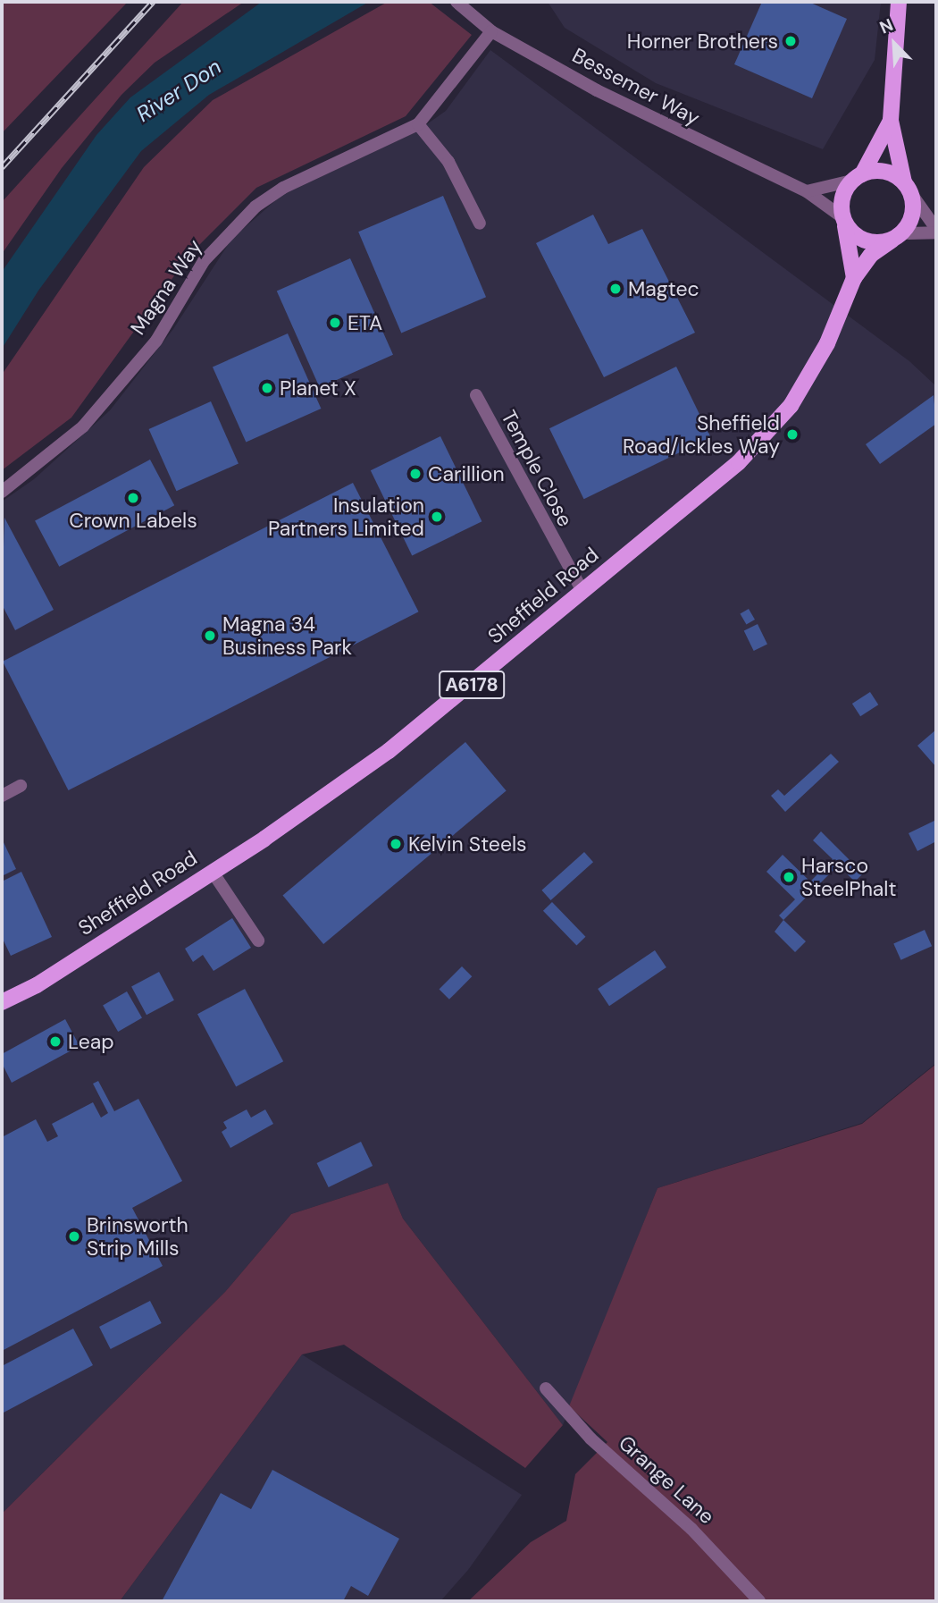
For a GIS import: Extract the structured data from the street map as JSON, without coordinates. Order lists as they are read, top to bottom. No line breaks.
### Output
{"streets":{"main road":["Sheffield Road","A6178"],"street":["Bessemer Way","Magna Way","Temple Close","Grange Lane"]},"crossings":[["Bessemer Way","Magna Way"],["Bessemer Way","Sheffield Road"],["Temple Close","Sheffield Road"]],"water":["River Don"],"places":["Horner Brothers","Magtec","ETA","Planet X","Sheffield Road/Ickles Way","Carillion","Crown Labels","Insulation Partners Limited","Magna 34 Business Park","Kelvin Steels","Harsco SteelPhalt","Leap","Brinsworth Strip Mills"],"north":"top left"}
